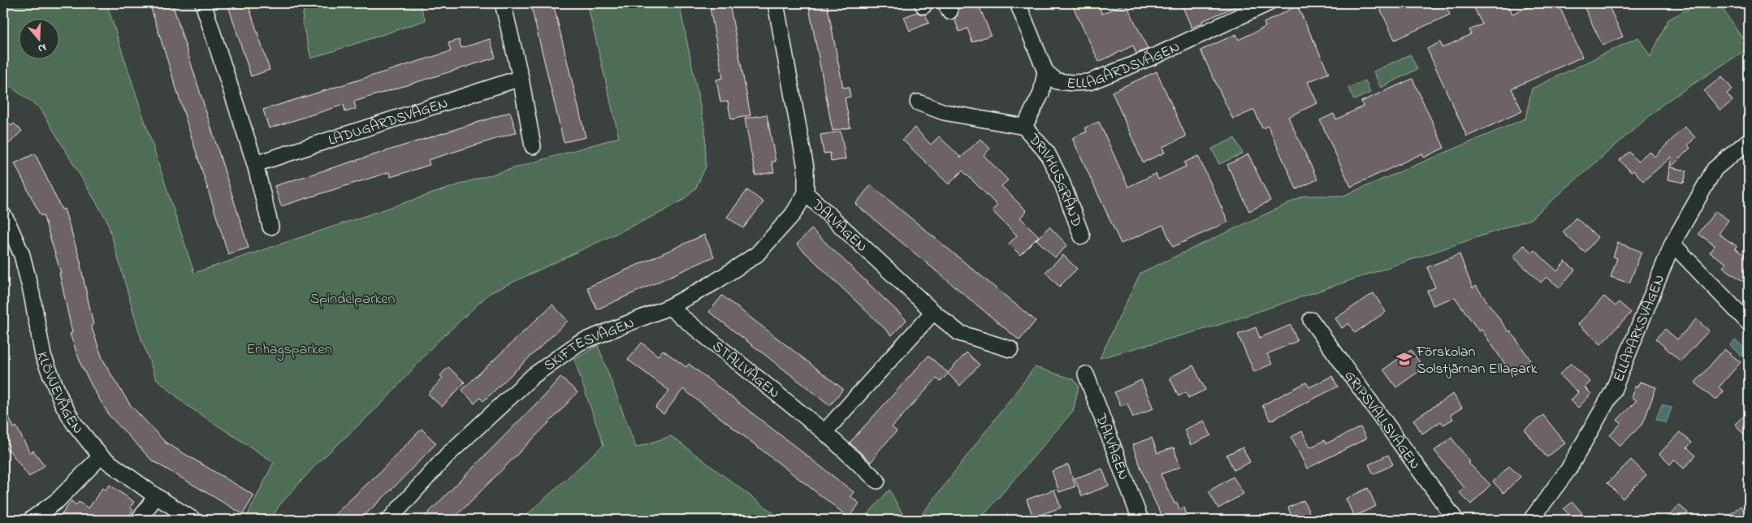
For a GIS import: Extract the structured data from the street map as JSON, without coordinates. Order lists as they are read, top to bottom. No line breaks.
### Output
{"streets":{"street":["ELLAGÅRDSVÄGEN","LADUGÅRDSVÄGEN","DRIVHUSGRÄND","DALVÄGEN","ELLAPARKSVÄGEN","SKIFTESVÄGEN","STALLVÄGEN","KLÖVJEVÄGEN","GRIPSVALLSVÄGEN"]},"crossings":[["ELLAGÅRDSVÄGEN","DRIVHUSGRÄND"],["DALVÄGEN","SKIFTESVÄGEN"],["SKIFTESVÄGEN","STALLVÄGEN"]],"parks":["Spindelparken","Enhagsparken"],"places":{"school or university":["Förskolan Solstjärnan Ellapark"]},"north":"bottom"}
